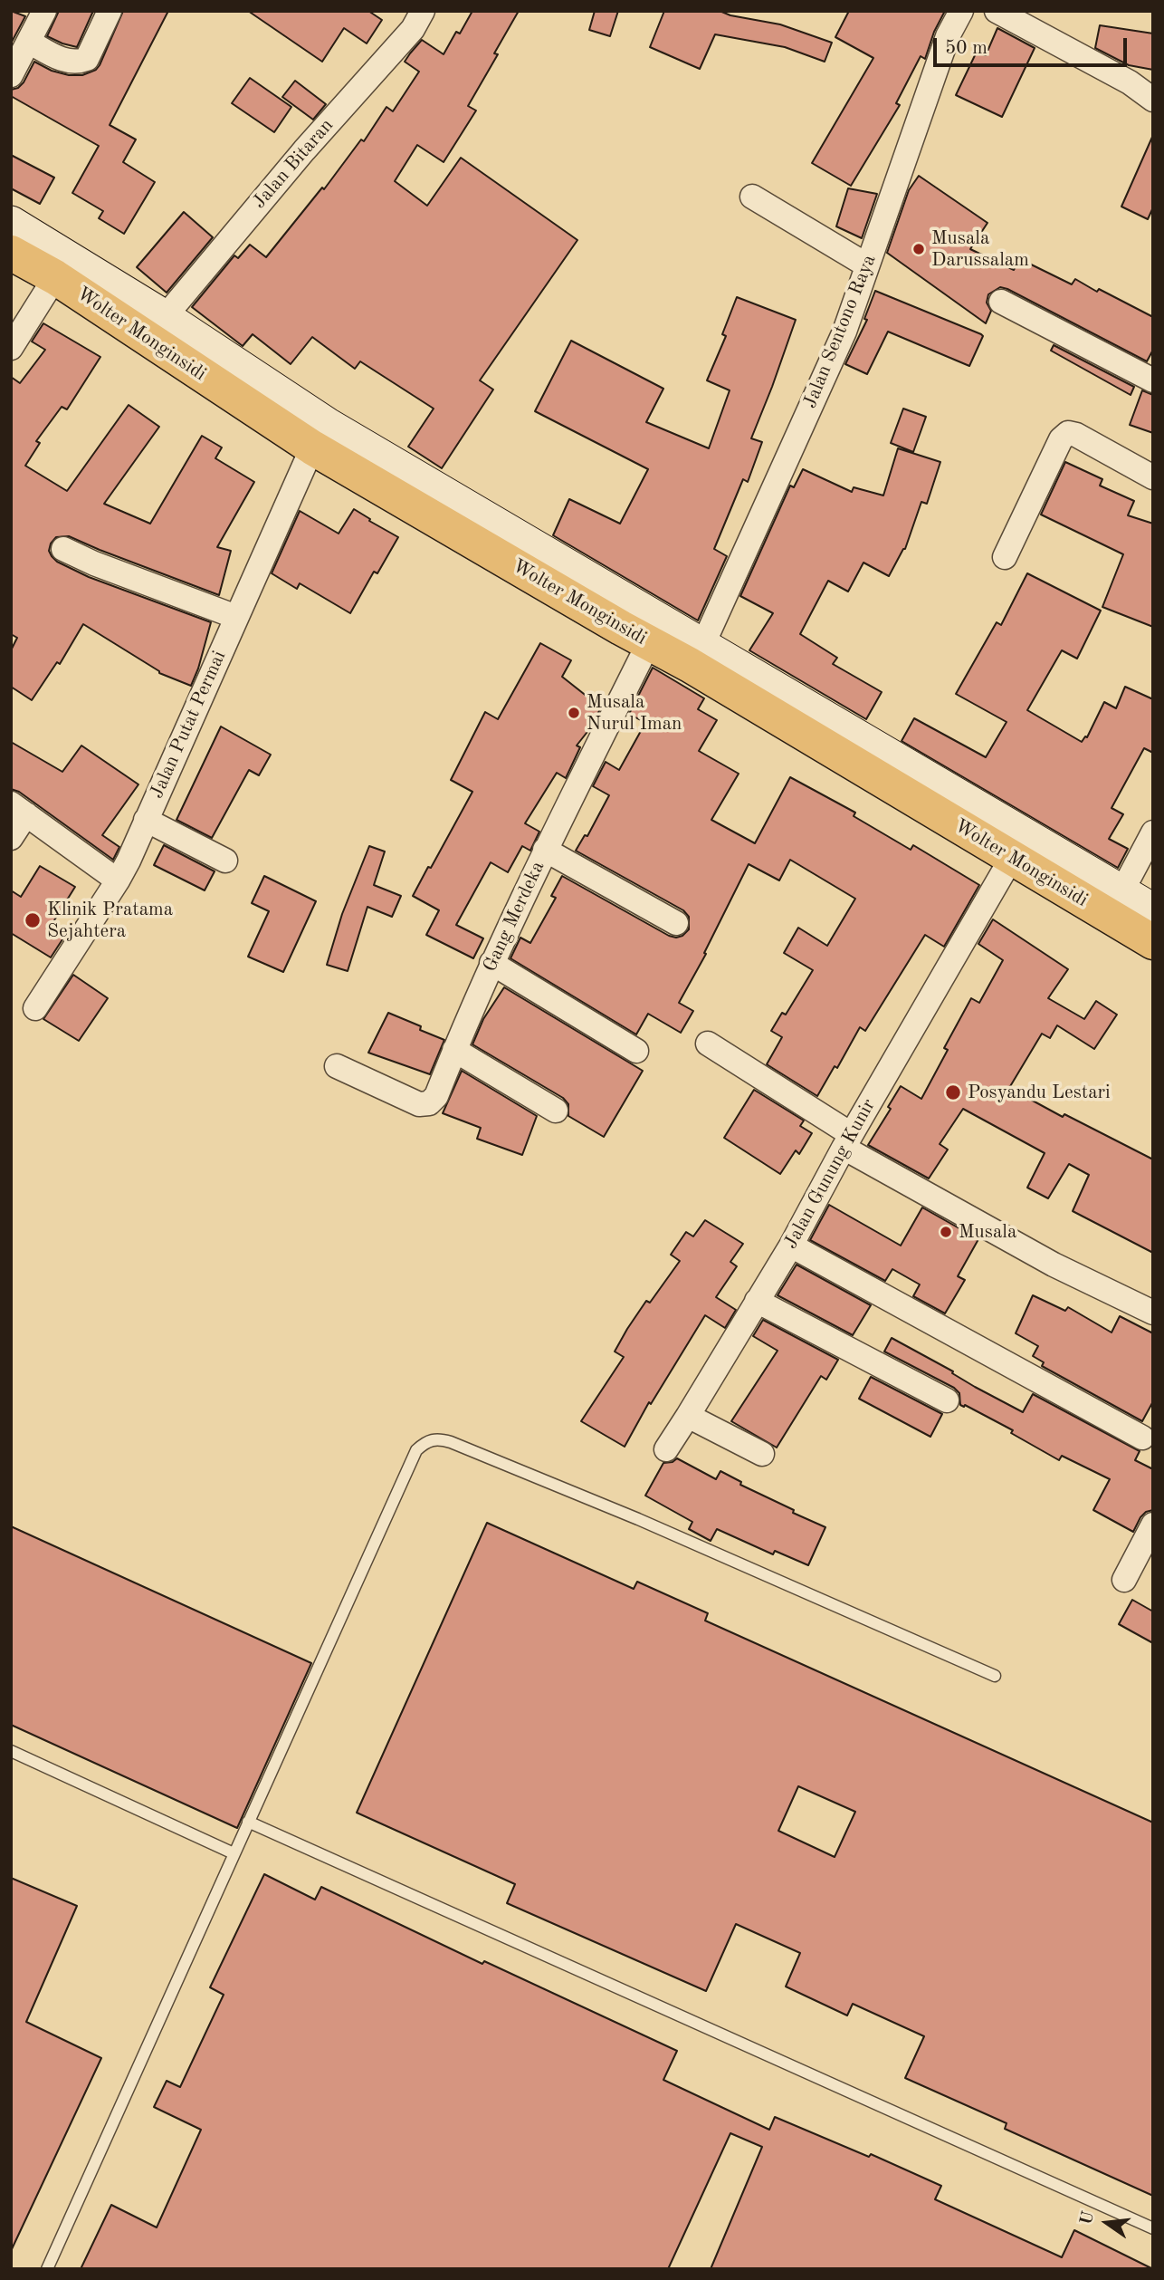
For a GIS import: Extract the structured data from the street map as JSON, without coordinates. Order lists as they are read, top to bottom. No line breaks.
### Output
{"streets":{"main road":["Wolter Monginsidi"],"street":["Jalan Bitaran","Jalan Sentono Raya","Jalan Putat Permai","Gang Merdeka","Jalan Gunung Kunir"]},"crossings":[["Jalan Bitaran","Wolter Monginsidi"],["Jalan Sentono Raya","Wolter Monginsidi"],["Wolter Monginsidi","Jalan Putat Permai"],["Wolter Monginsidi","Gang Merdeka"],["Wolter Monginsidi","Jalan Gunung Kunir"]],"places":["Musala Darussalam","Musala Nurul Iman","Klinik Pratama Sejahtera","Posyandu Lestari","Musala"],"scale_bar":"50 m","north":"left"}
